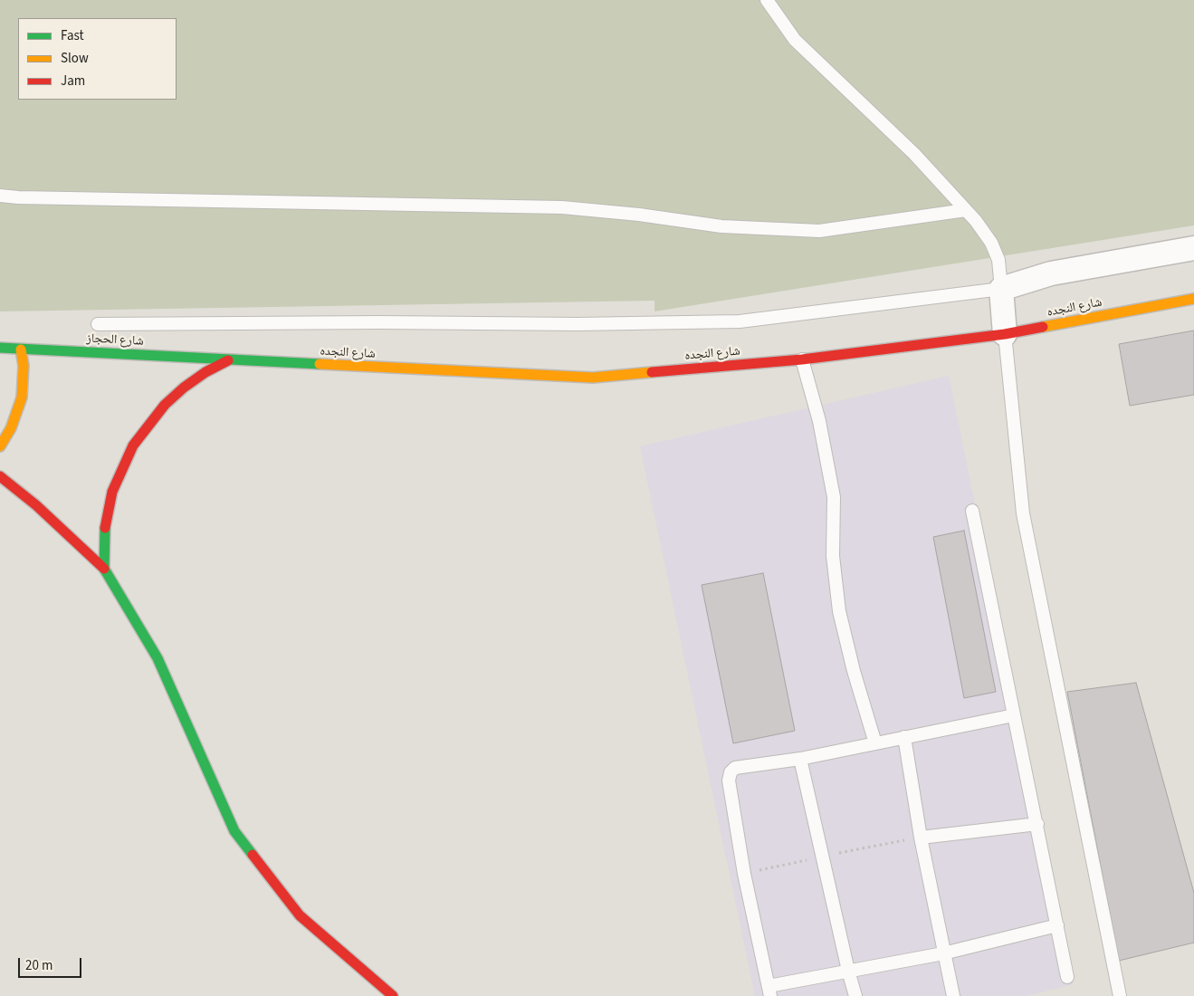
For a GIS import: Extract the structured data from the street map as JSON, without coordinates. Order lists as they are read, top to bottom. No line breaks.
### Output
{"streets":{"main road":["شارع النجده","شارع الحجاز"]},"crossings":[["شارع النجده","شارع الحجاز"]],"legend":["Fast","Slow","Jam"],"scale_bar":"20 m"}
